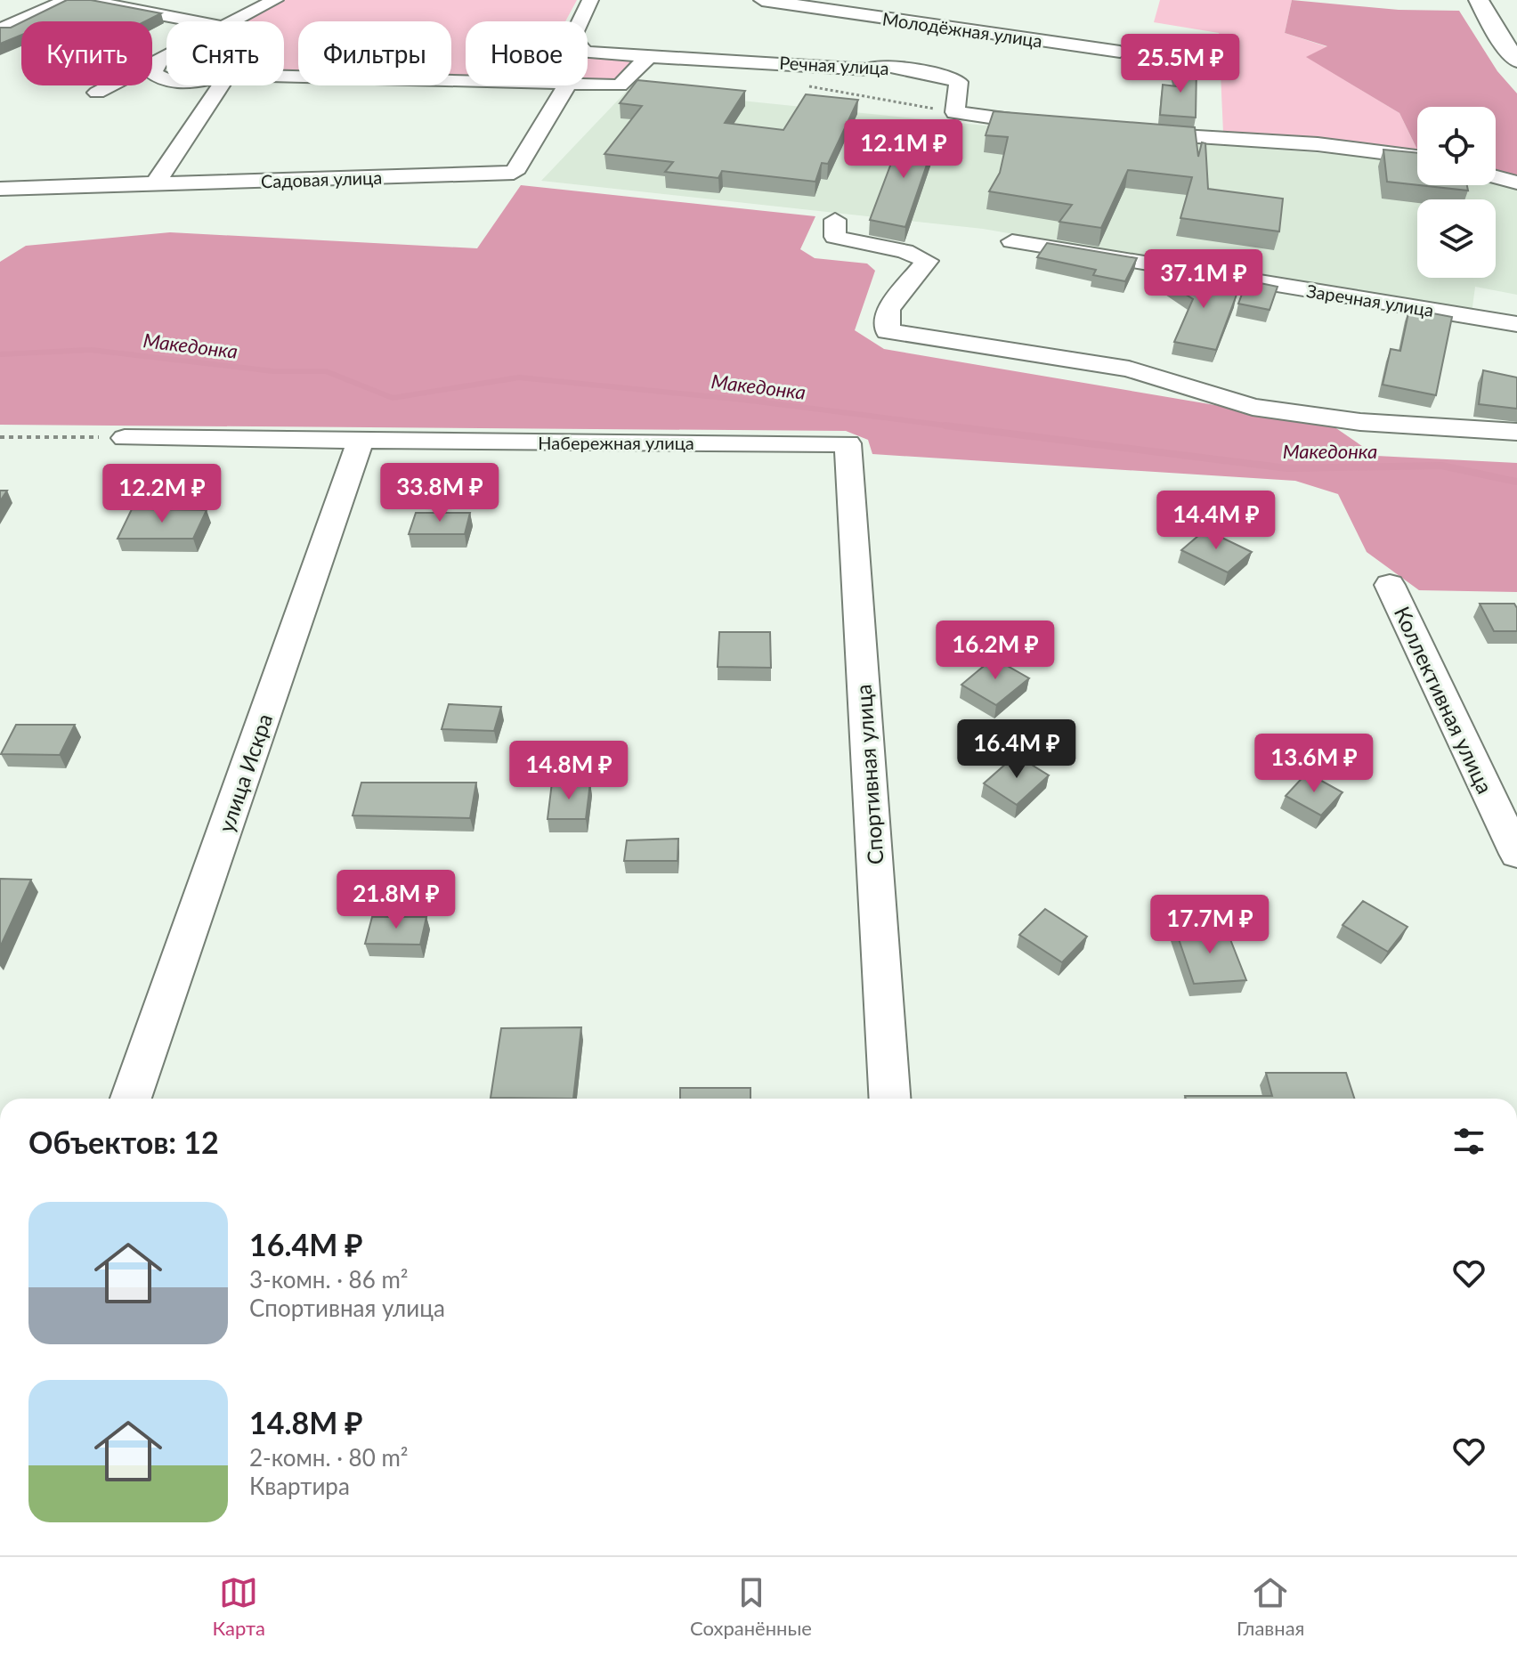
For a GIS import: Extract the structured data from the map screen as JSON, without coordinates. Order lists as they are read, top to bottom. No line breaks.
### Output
{"streets":{"street":["Молодёжная улица","Речная улица","Садовая улица","Заречная улица","Набережная улица","Коллективная улица","улица Искра","Спортивная улица"]},"crossings":[["Набережная улица","улица Искра"],["Набережная улица","Спортивная улица"]],"water":["Македонка"],"page":{"chip":["Купить","Снять","Фильтры","Новое"],"price":["25.5M ₽","12.1M ₽","37.1M ₽","33.8M ₽","12.2M ₽","14.4M ₽","16.2M ₽","16.4M ₽","13.6M ₽","14.8M ₽","21.8M ₽","17.7M ₽"],"heading":"Объектов: 12","list":[{"name":"16.4M ₽","note":"3-комн. · 86 m² · Спортивная улица"},{"name":"14.8M ₽","note":"2-комн. · 80 m² · Квартира"}],"tabs":["Карта","Сохранённые","Главная"]}}
